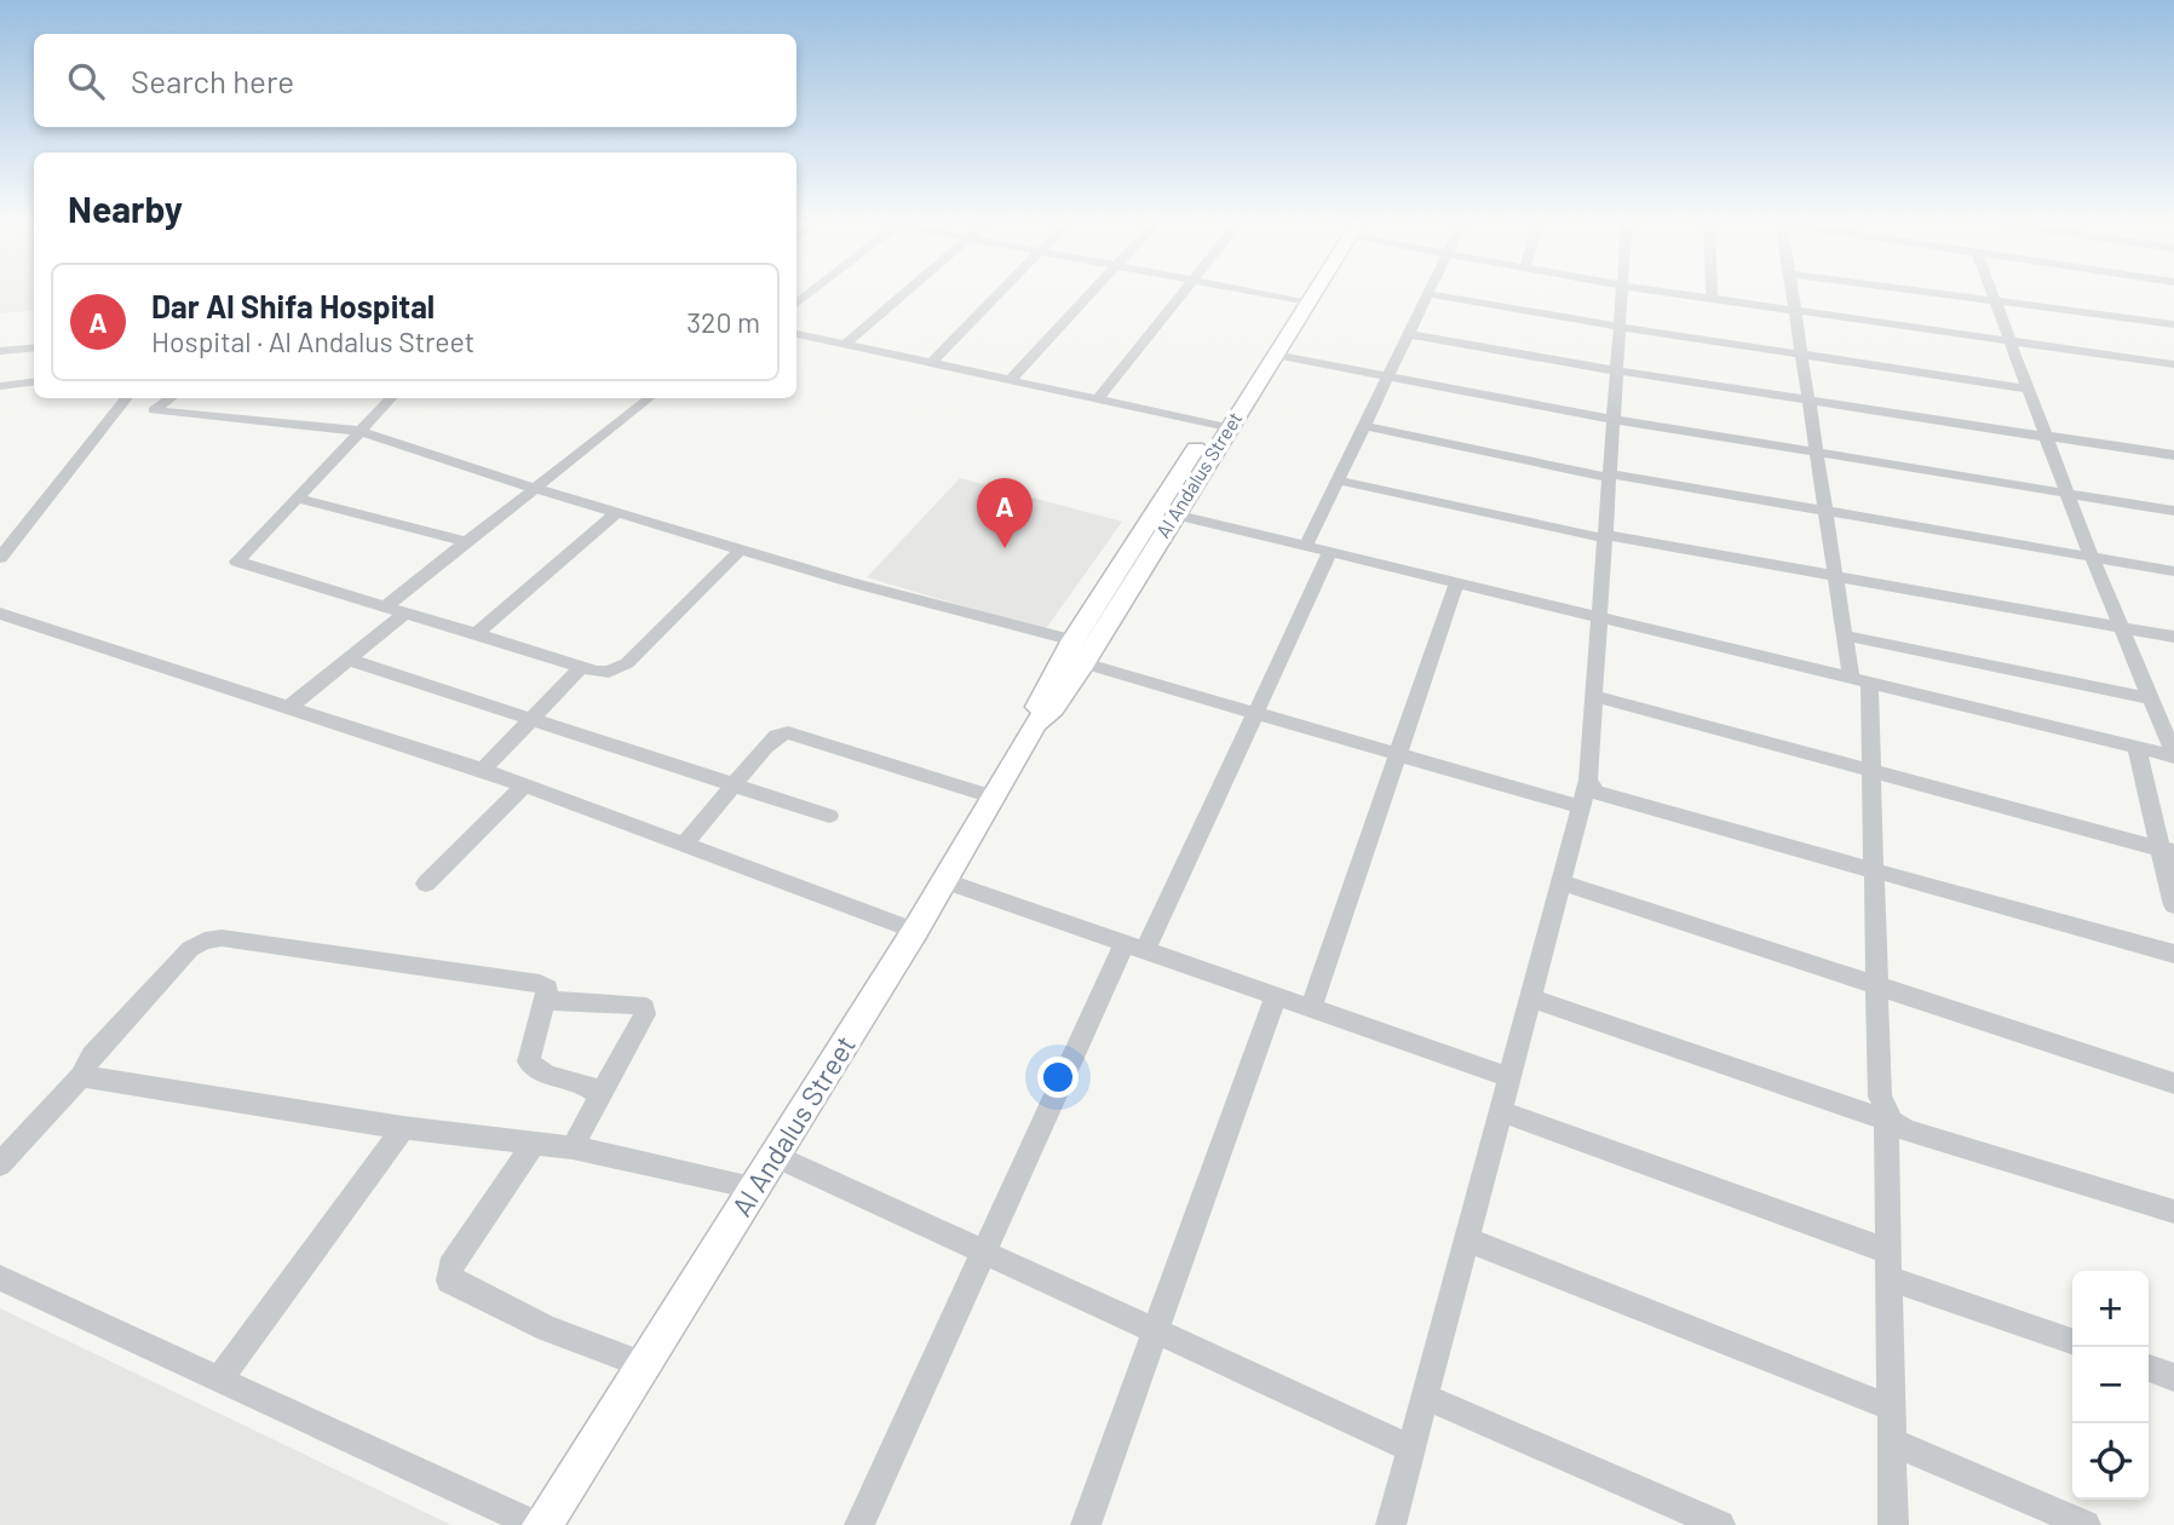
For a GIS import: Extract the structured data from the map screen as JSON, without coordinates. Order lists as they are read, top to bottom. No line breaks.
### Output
{"streets":{"main road":["Al Andalus Street"]},"page":{"search":"Search here","heading":"Nearby","list":[{"mark":"A","name":"Dar Al Shifa Hospital","note":"Hospital · Al Andalus Street","value":"320 m"}],"pins":"A","map_buttons":["+","−"]}}
